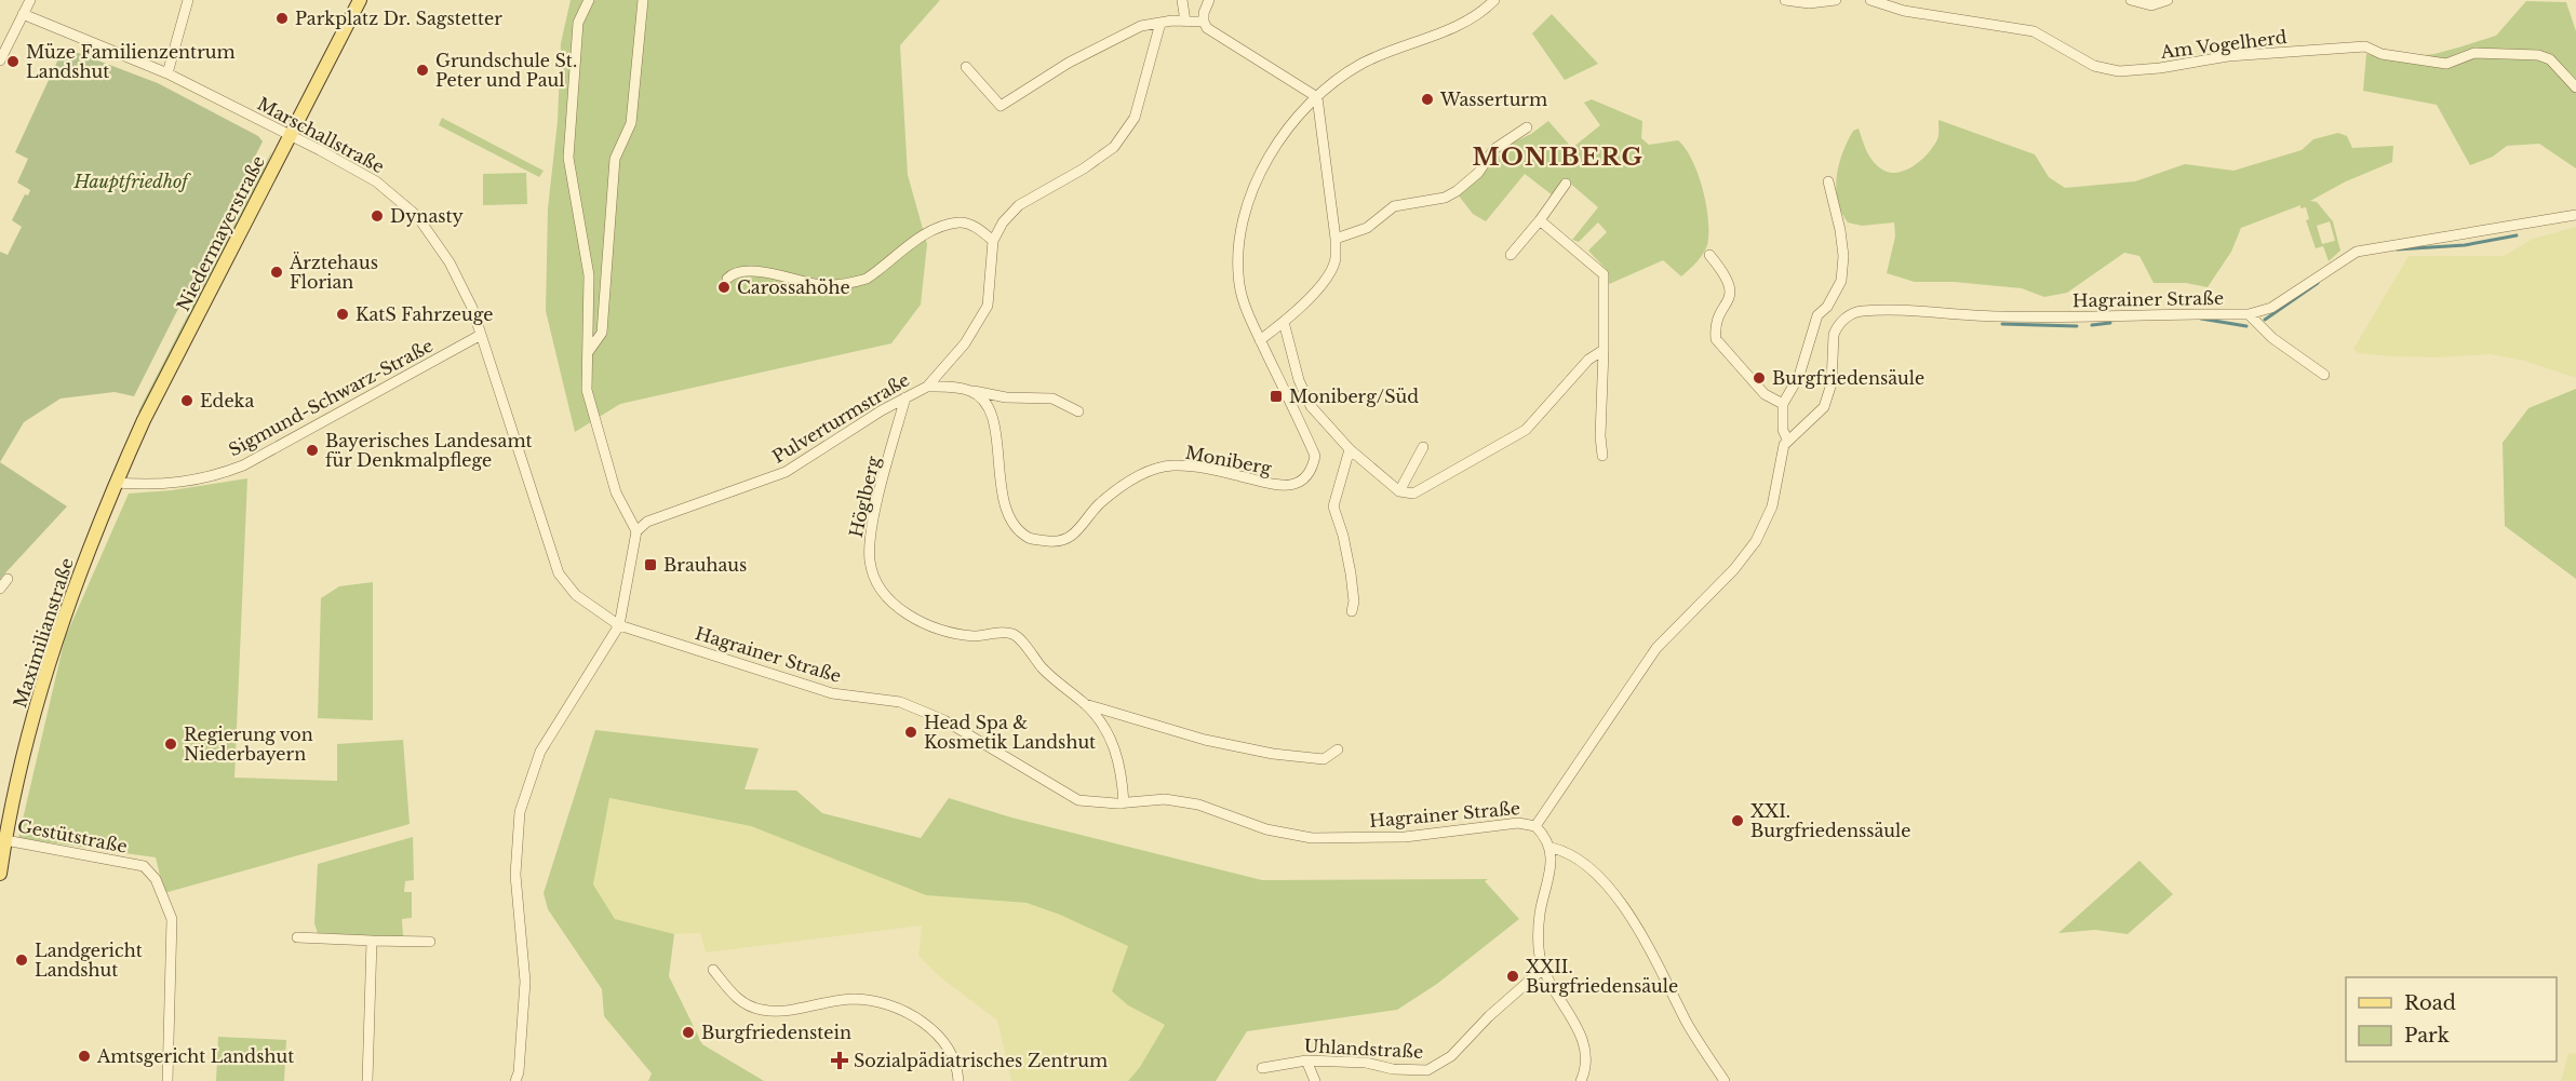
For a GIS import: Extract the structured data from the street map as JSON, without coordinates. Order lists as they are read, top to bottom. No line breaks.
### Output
{"streets":{"main road":["Niedermayerstraße","Maximilianstraße"],"street":["Am Vogelherd","Marschallstraße","Hagrainer Straße","Sigmund-Schwarz-Straße","Pulverturmstraße","Moniberg","Höglberg","Gestütstraße","Uhlandstraße"]},"crossings":[["Marschallstraße","Niedermayerstraße"],["Marschallstraße","Hagrainer Straße"],["Marschallstraße","Sigmund-Schwarz-Straße"],["Niedermayerstraße","Sigmund-Schwarz-Straße"],["Niedermayerstraße","Maximilianstraße"],["Hagrainer Straße","Höglberg"],["Sigmund-Schwarz-Straße","Maximilianstraße"],["Pulverturmstraße","Höglberg"],["Maximilianstraße","Gestütstraße"]],"districts":["MONIBERG"],"parks":["Hauptfriedhof"],"places":{"other":["Parkplatz Dr. Sagstetter","Müze Familienzentrum Landshut","Grundschule St. Peter und Paul","Wasserturm","Dynasty","Ärztehaus Florian","Carossahöhe","KatS Fahrzeuge","Burgfriedensäule","Edeka","Bayerisches Landesamt für Denkmalpflege","Head Spa & Kosmetik Landshut","Regierung von Niederbayern","XXI. Burgfriedenssäule","Landgericht Landshut","XXII. Burgfriedensäule","Burgfriedenstein","Amtsgericht Landshut"],"transit":["Moniberg/Süd","Brauhaus"],"health":["Sozialpädiatrisches Zentrum"]},"legend":["Road","Park"]}
